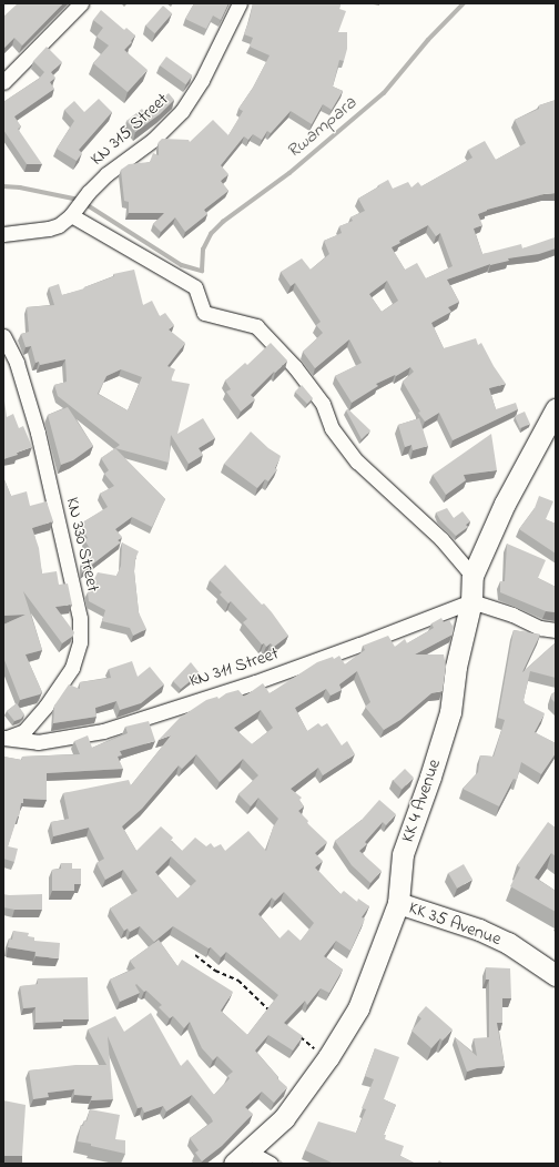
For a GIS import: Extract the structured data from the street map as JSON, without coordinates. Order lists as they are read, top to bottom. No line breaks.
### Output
{"streets":{"main road":["KK 4 Avenue","KK 35 Avenue"],"street":["KN 315 Street","KN 330 Street","KN 311 Street"]},"crossings":[["KN 330 Street","KN 311 Street"],["KN 311 Street","KK 4 Avenue"],["KK 4 Avenue","KK 35 Avenue"]],"water":["Rwampara"]}
